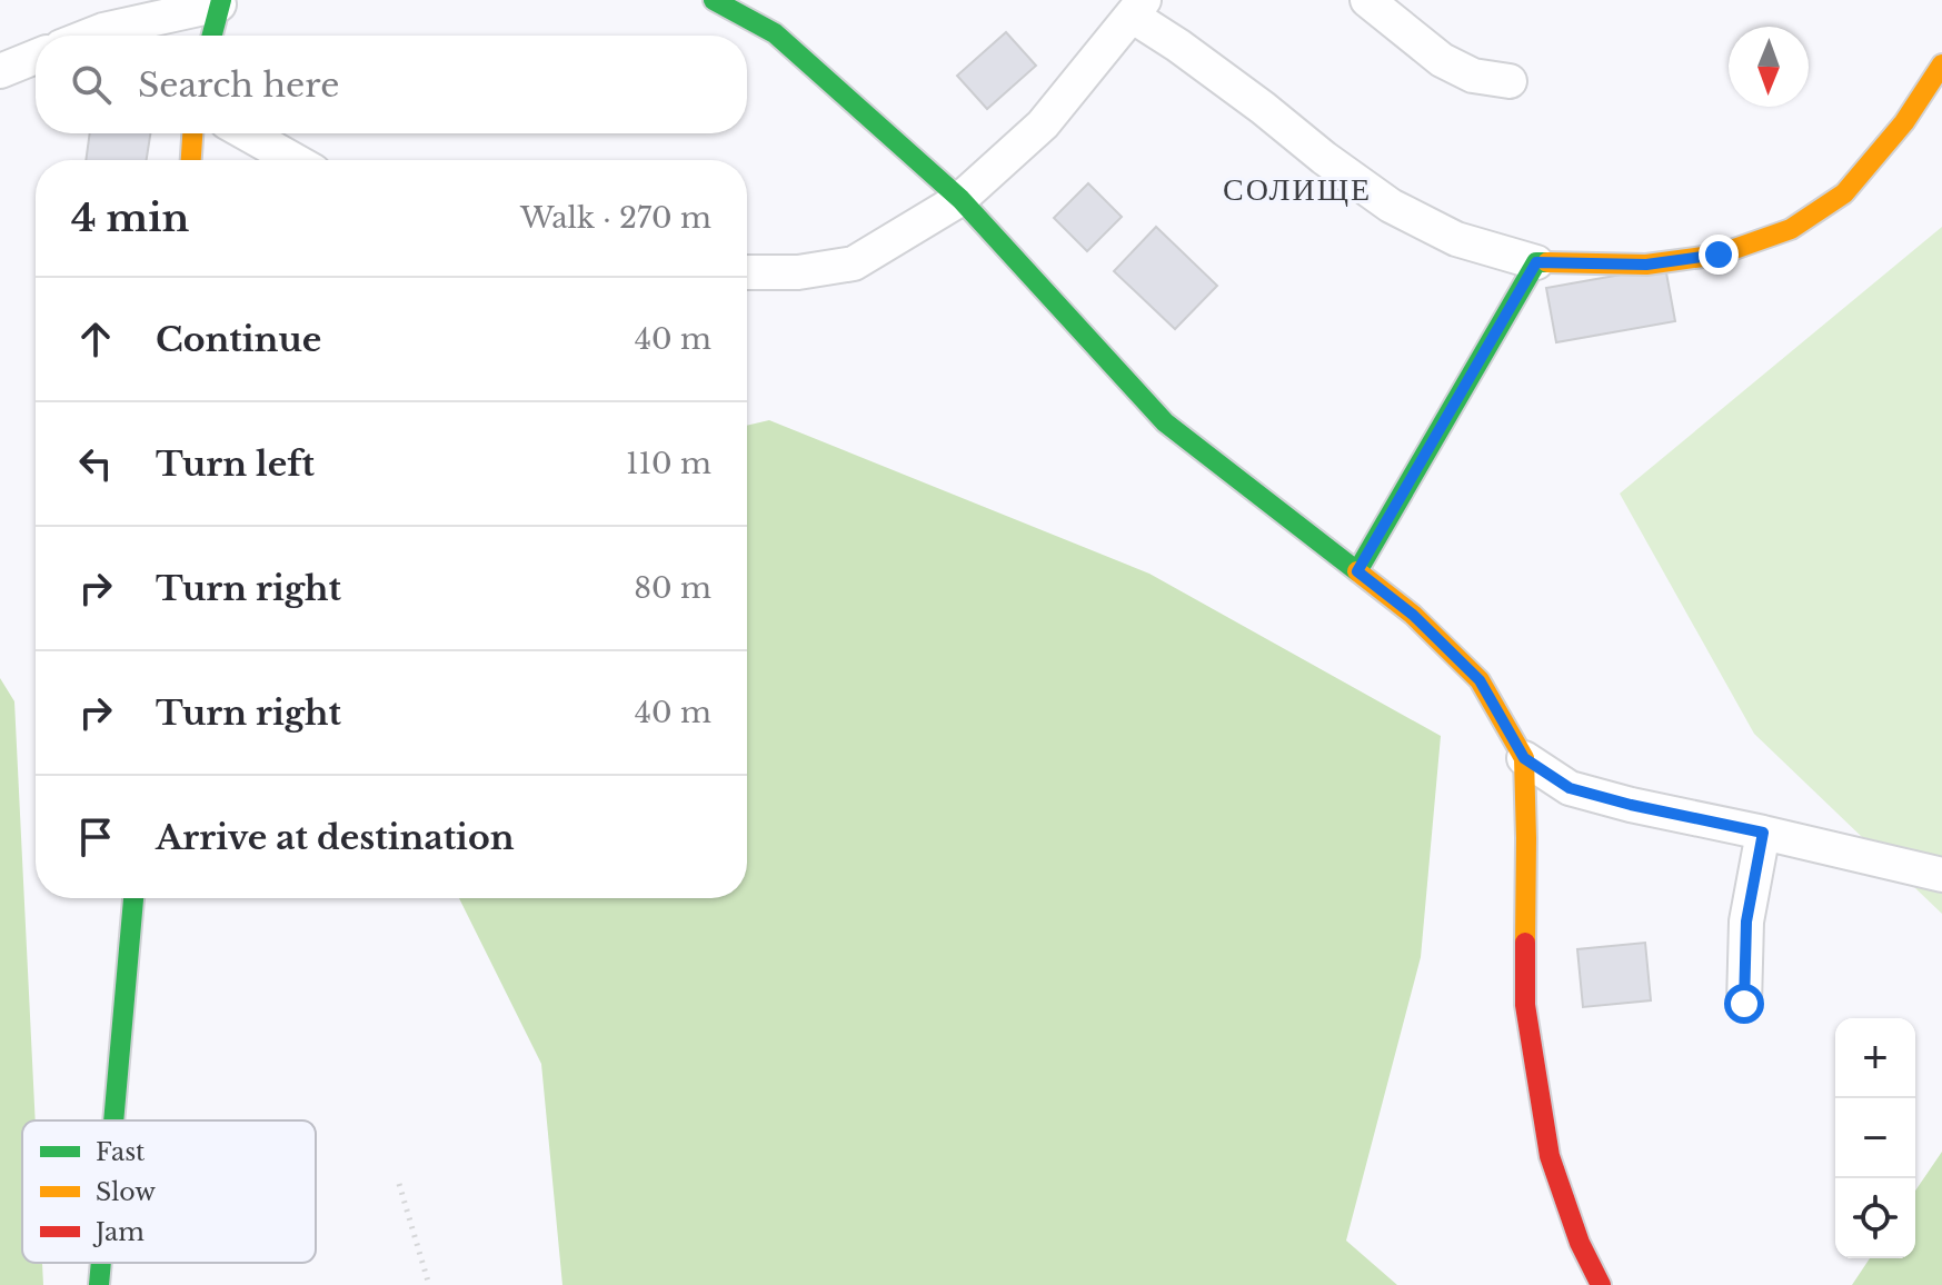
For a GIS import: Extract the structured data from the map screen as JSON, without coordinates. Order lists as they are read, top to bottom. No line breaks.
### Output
{"districts":["СОЛИЩЕ"],"legend":["Fast","Slow","Jam"],"north":"bottom","page":{"search":"Search here","heading":["4 min","Walk · 270 m"],"list":[["Continue","40 m"],["Turn left","110 m"],["Turn right","80 m"],["Turn right","40 m"],"Arrive at destination"],"map_buttons":["+","−"]}}
